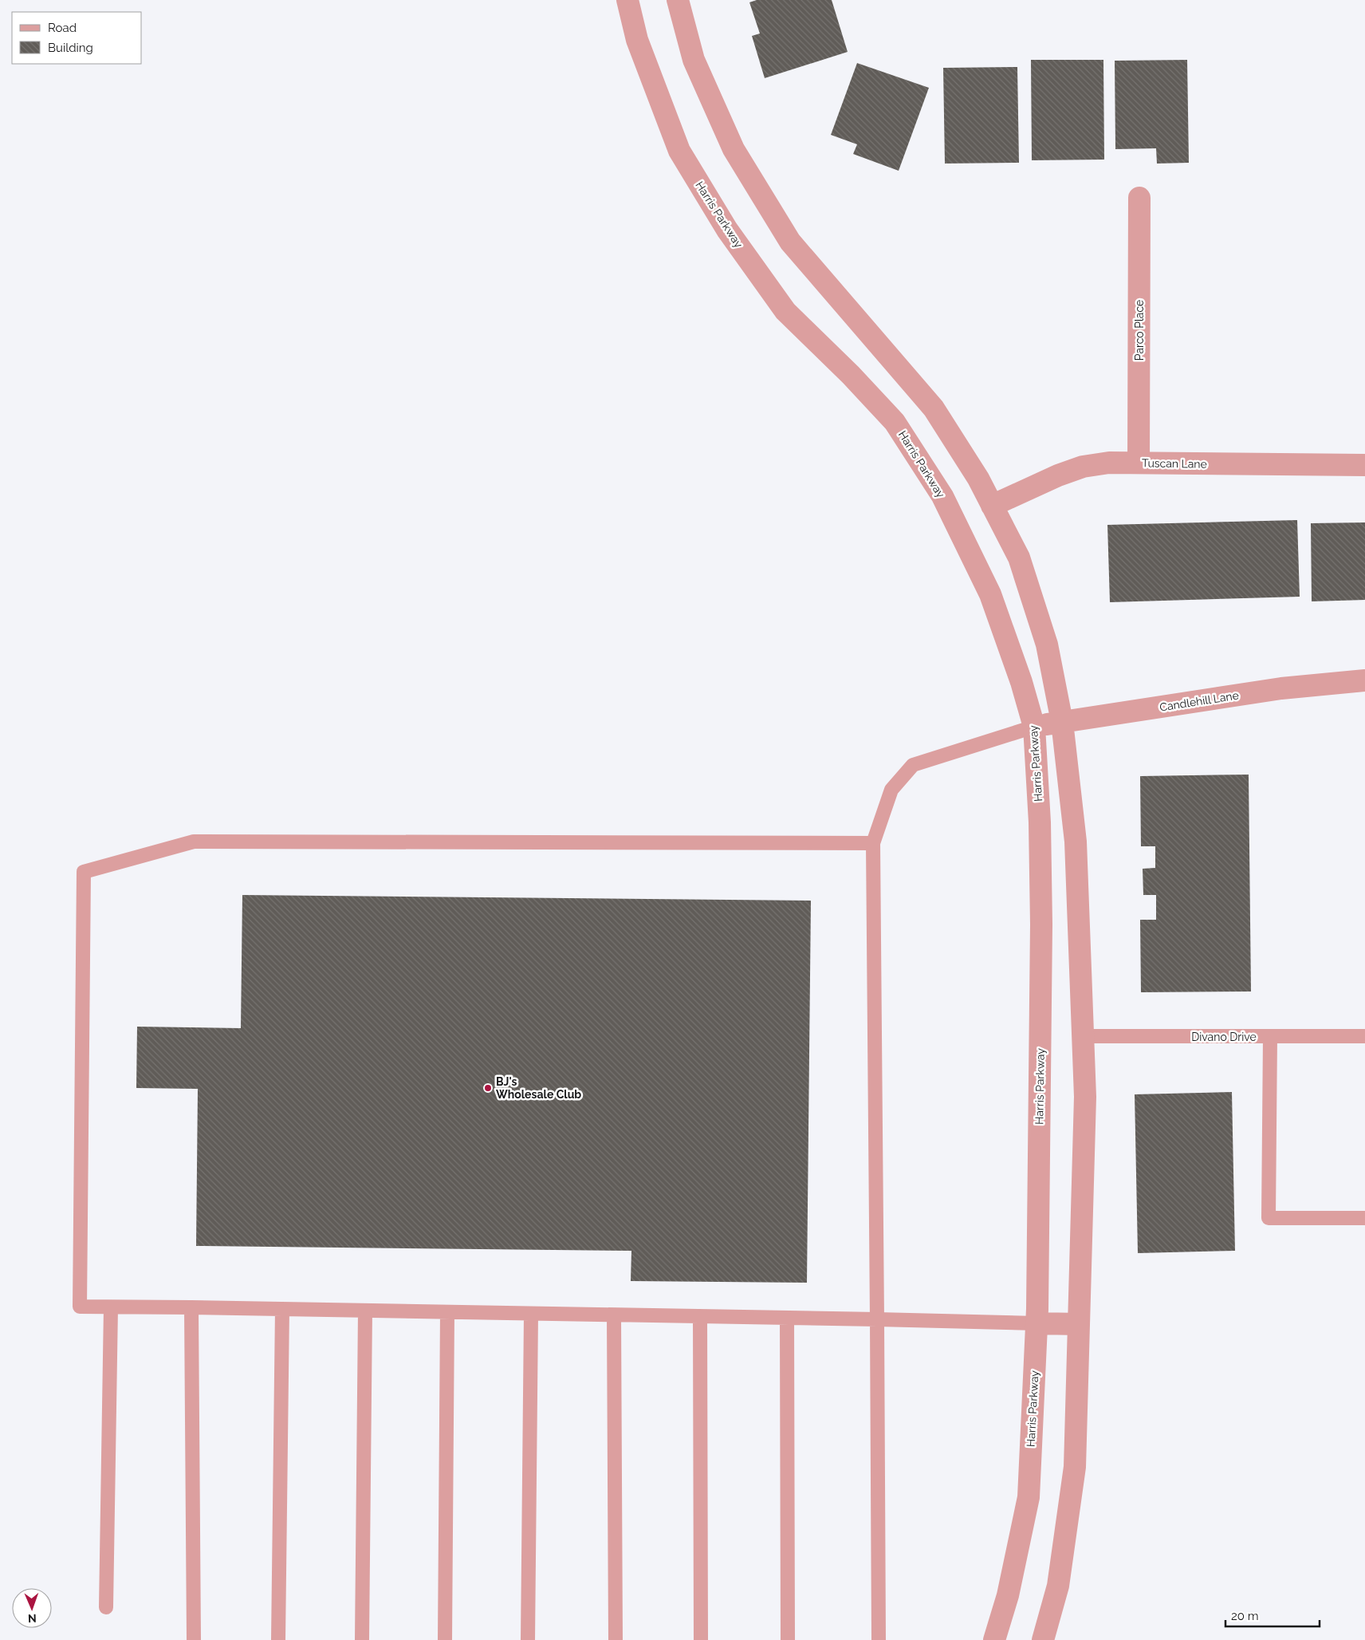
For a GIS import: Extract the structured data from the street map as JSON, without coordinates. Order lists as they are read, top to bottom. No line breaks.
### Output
{"streets":{"street":["Harris Parkway","Parco Place","Tuscan Lane","Candlehill Lane"],"lane":["Divano Drive"]},"crossings":[["Harris Parkway","Candlehill Lane"],["Parco Place","Tuscan Lane"]],"places":["BJ's Wholesale Club"],"legend":["Road","Building"],"scale_bar":"20 m","north":"bottom"}
